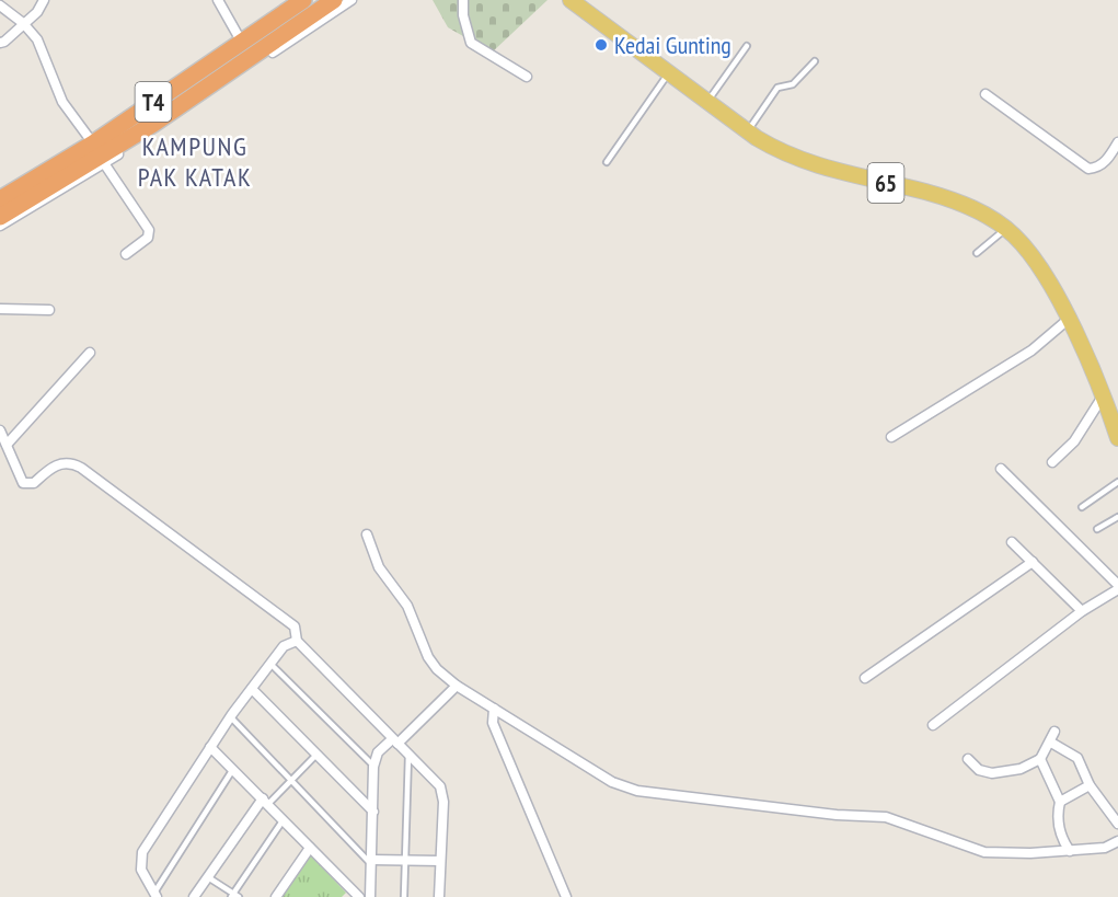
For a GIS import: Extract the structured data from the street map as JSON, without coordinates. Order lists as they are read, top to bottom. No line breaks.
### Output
{"streets":{"highway":["T4"],"main road":["65"]},"districts":["KAMPUNG PAK KATAK"],"places":["Kedai Gunting"]}
